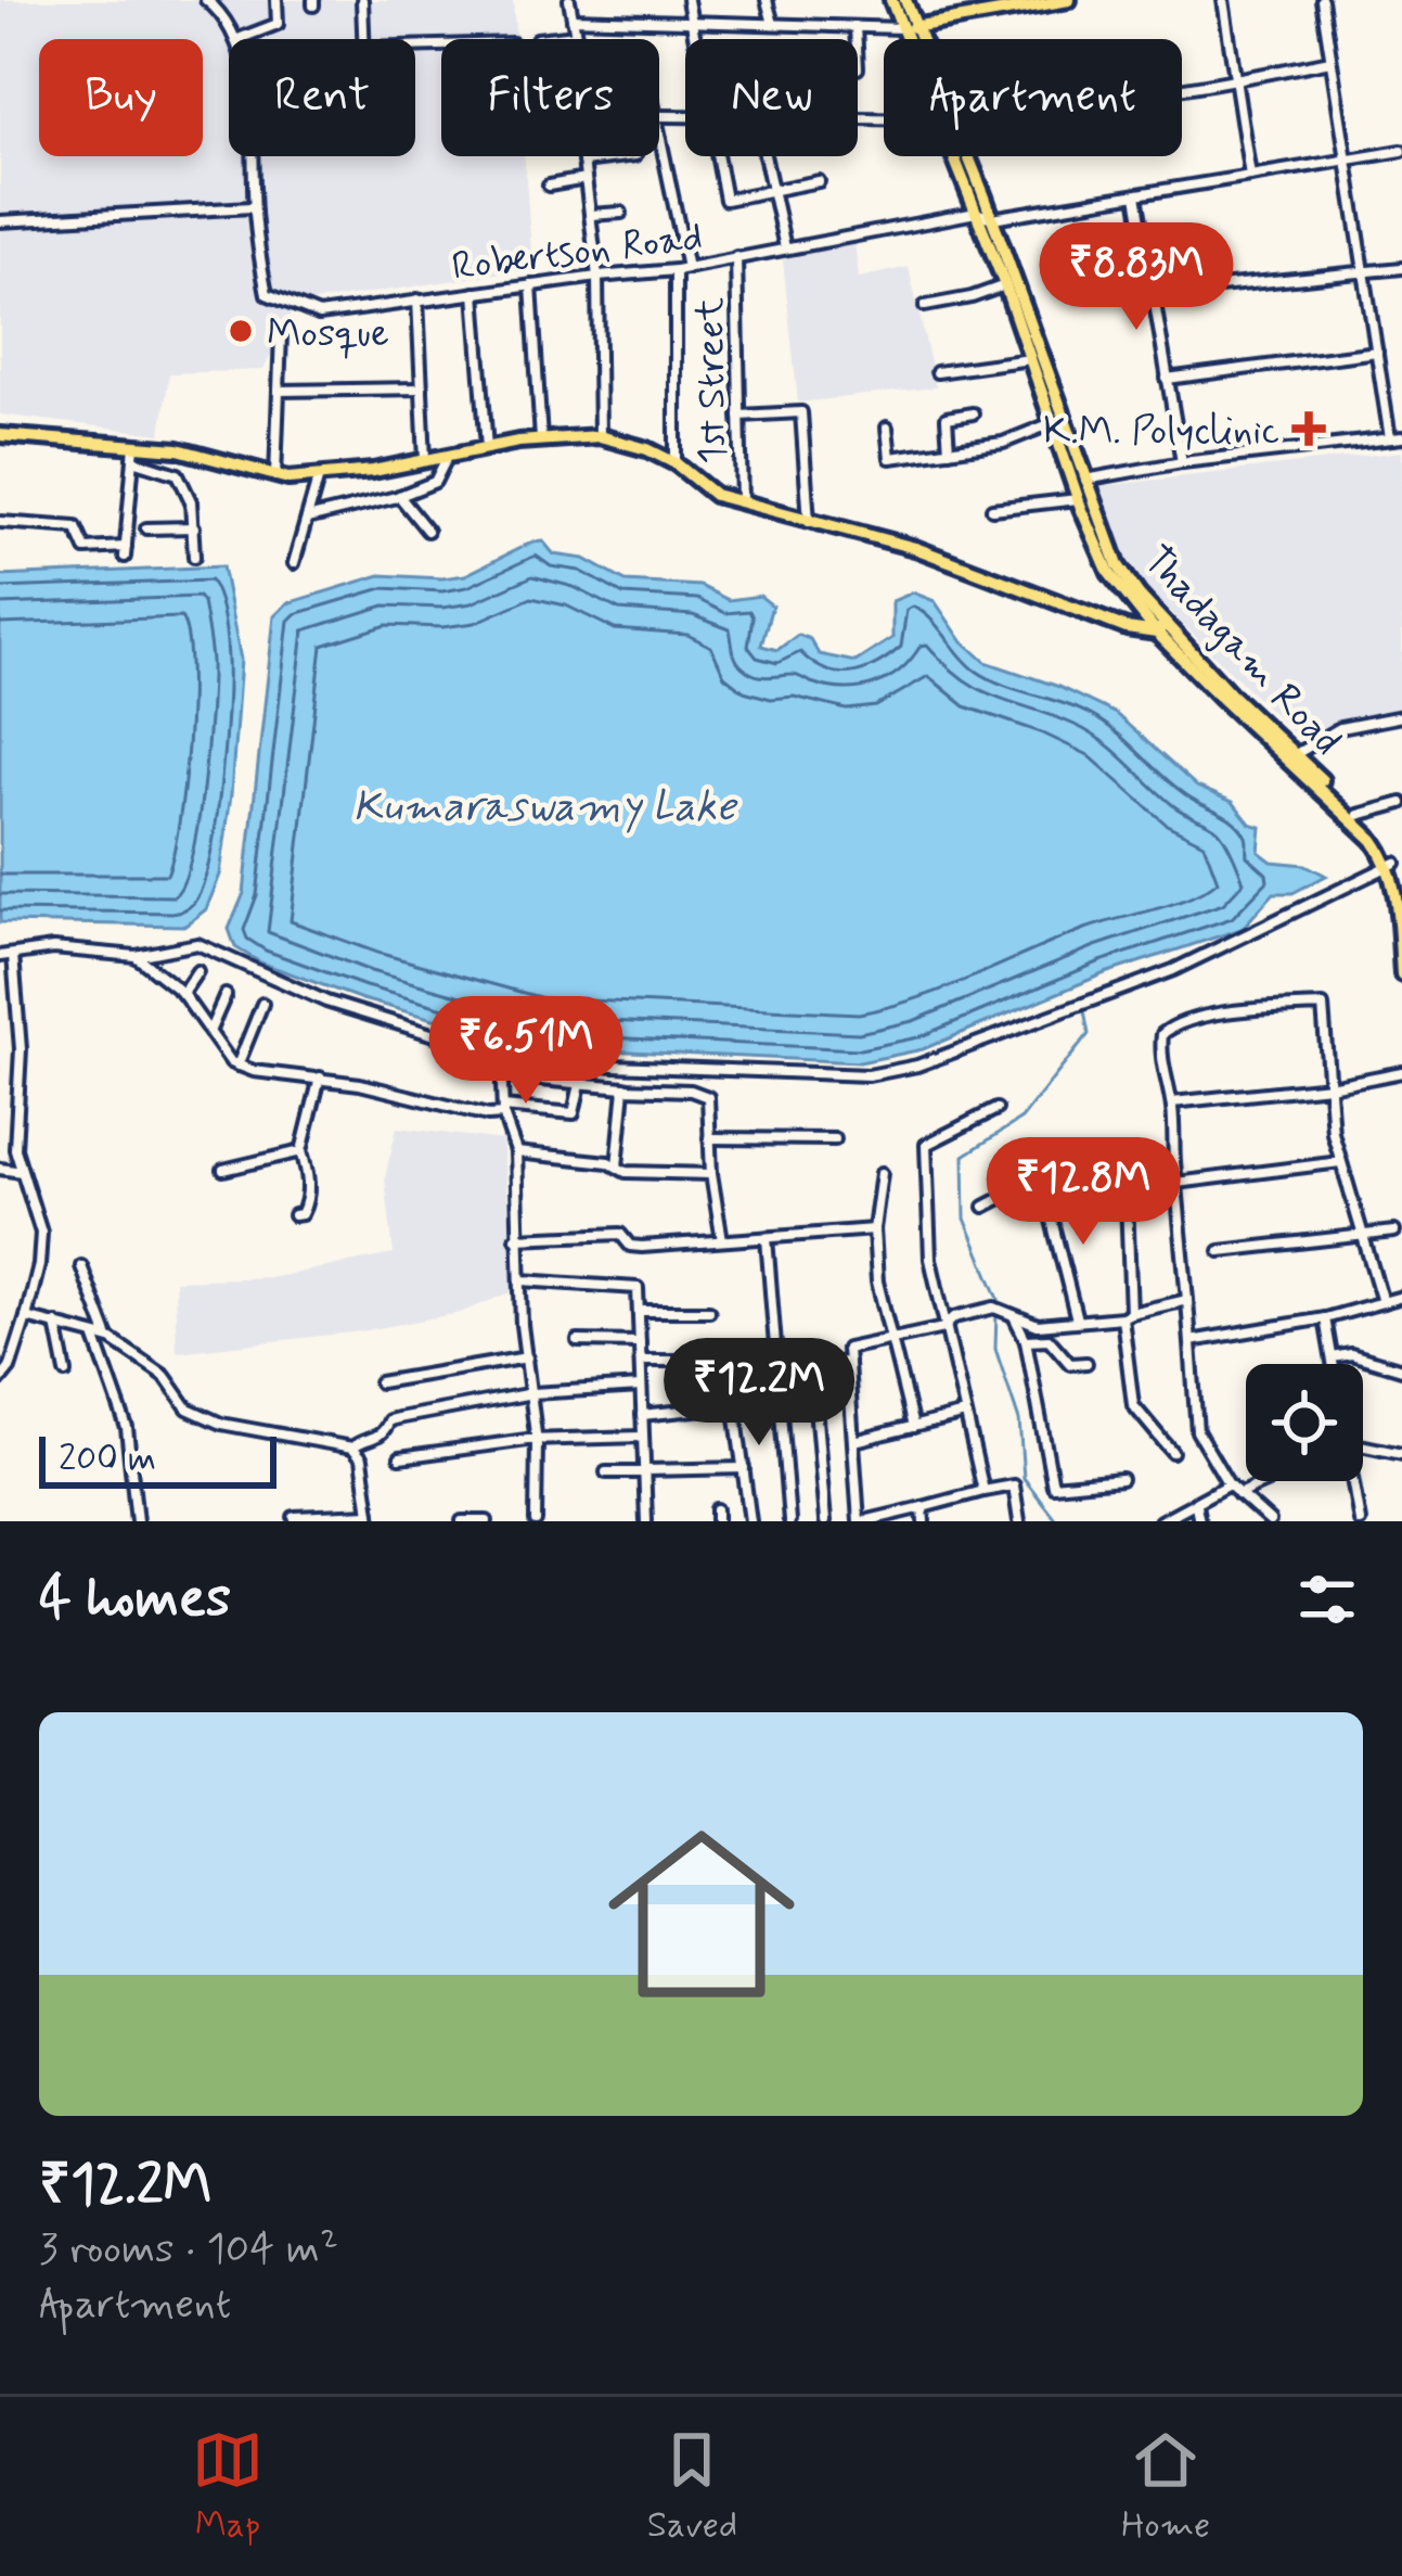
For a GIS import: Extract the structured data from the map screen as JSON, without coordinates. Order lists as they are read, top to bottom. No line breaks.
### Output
{"streets":{"main road":["Thadagam Road"],"street":["Robertson Road","1st Street"]},"crossings":[["Robertson Road","1st Street"],["Robertson Road","Thadagam Road"]],"water":["Kumaraswamy Lake"],"places":{"other":["Mosque"],"health":["K.M. Polyclinic"]},"scale_bar":"200 m","page":{"chip":["Buy","Rent","Filters","New","Apartment"],"price":["₹8.83M","₹6.51M","₹12.8M","₹12.2M"],"scale":"200 m","heading":"4 homes","list":[{"name":"₹12.2M","note":"3 rooms · 104 m² · Apartment"}],"tabs":["Map","Saved","Home"]}}
